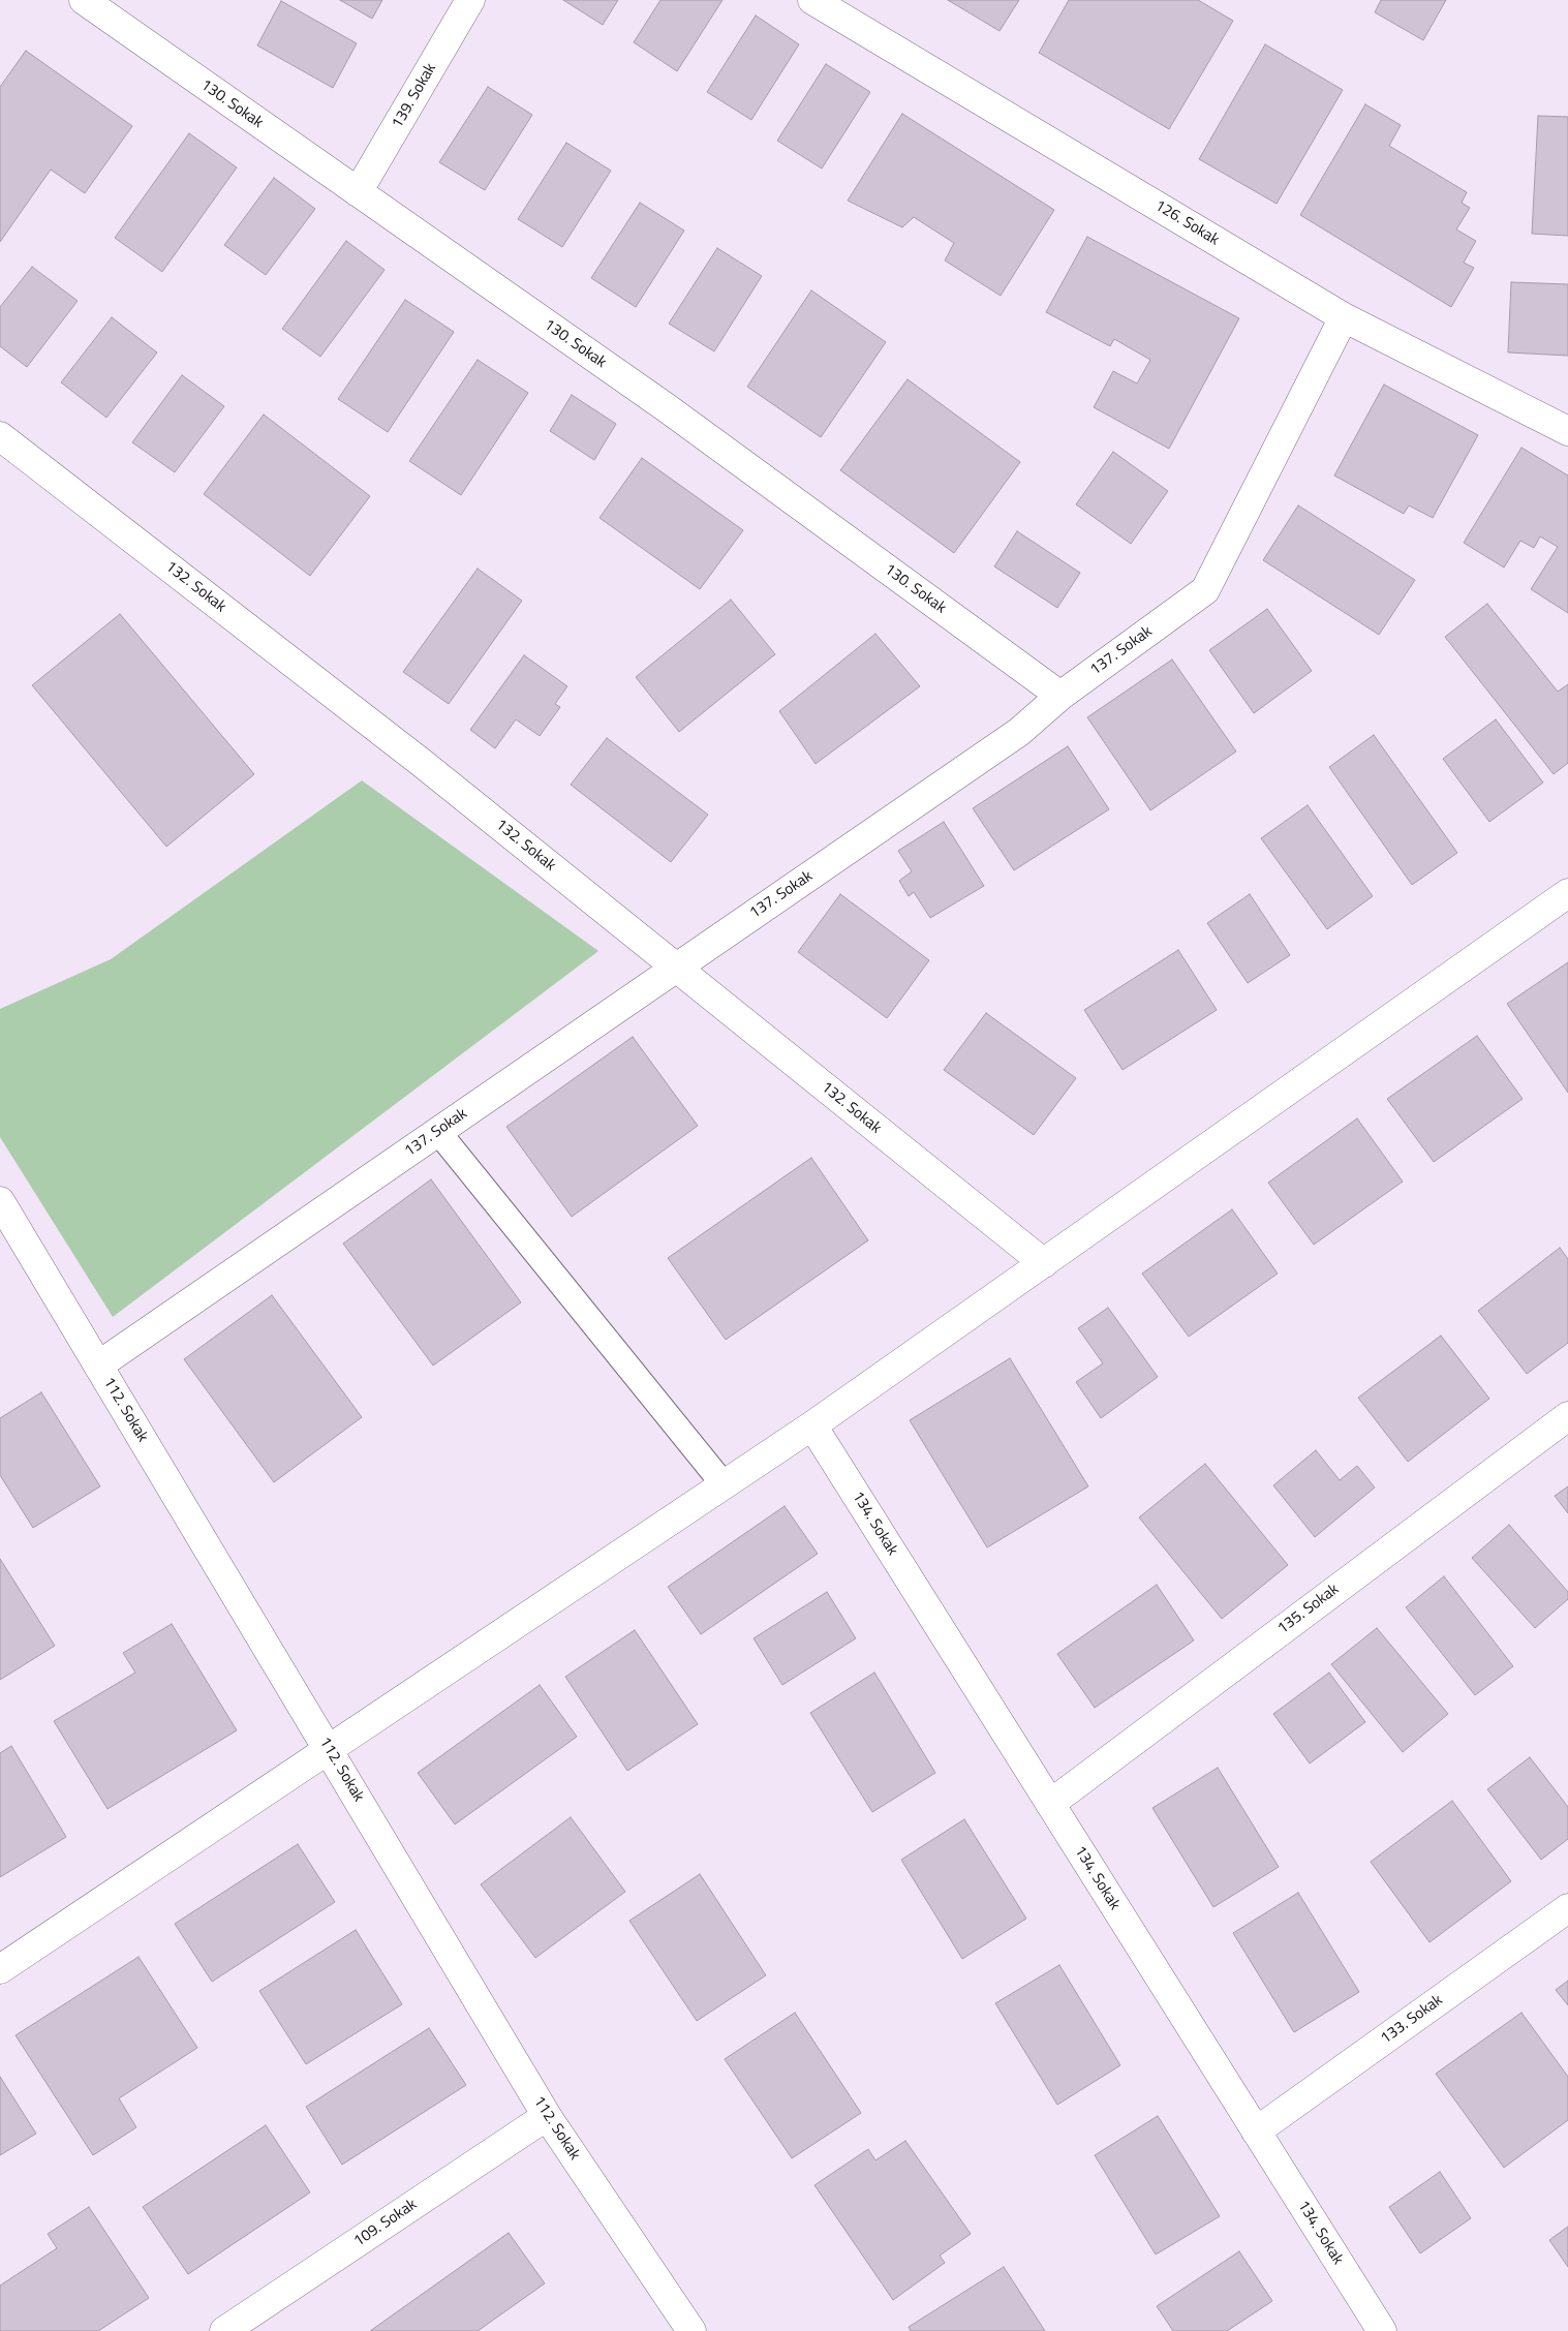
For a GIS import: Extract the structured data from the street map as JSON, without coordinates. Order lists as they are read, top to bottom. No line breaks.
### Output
{"streets":{"street":["139. Sokak","130. Sokak","126. Sokak","132. Sokak","137. Sokak","112. Sokak","134. Sokak","135. Sokak","133. Sokak","109. Sokak"]},"crossings":[["139. Sokak","130. Sokak"],["130. Sokak","137. Sokak"],["126. Sokak","137. Sokak"],["132. Sokak","137. Sokak"],["137. Sokak","112. Sokak"],["112. Sokak","109. Sokak"],["134. Sokak","135. Sokak"],["134. Sokak","133. Sokak"]]}
